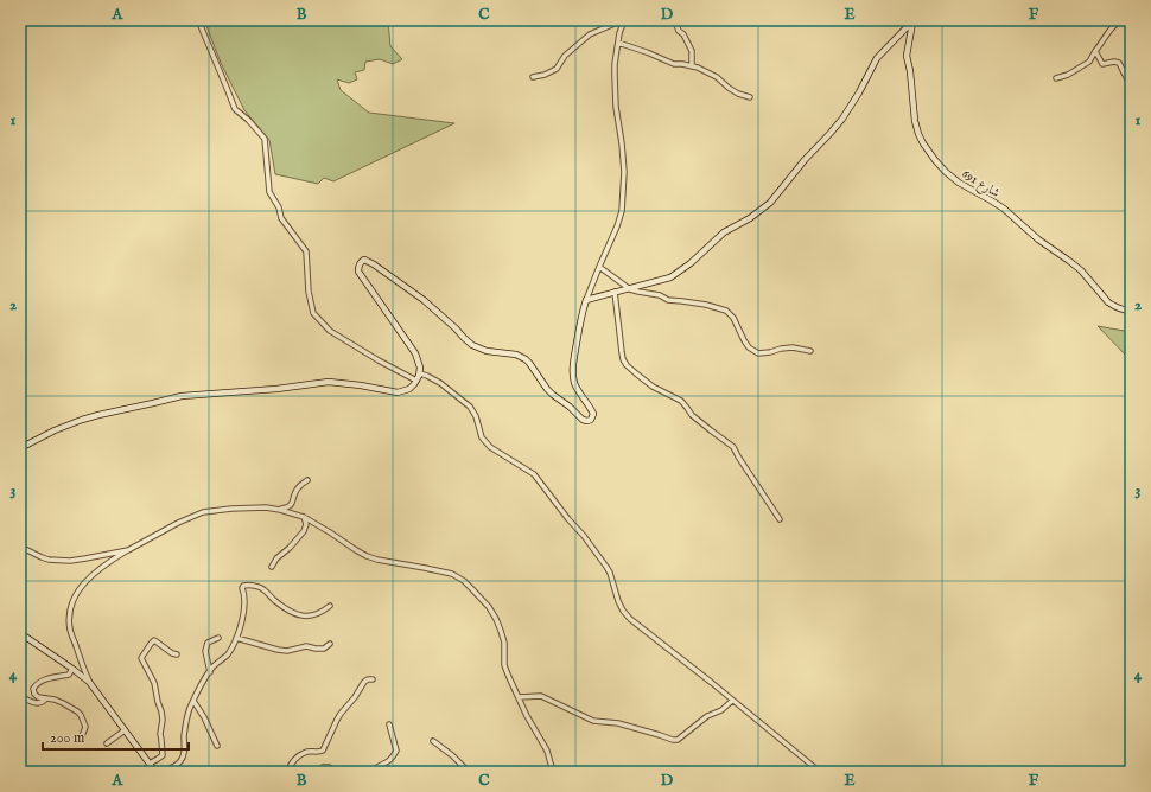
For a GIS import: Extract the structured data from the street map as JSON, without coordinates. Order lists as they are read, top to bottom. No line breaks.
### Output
{"streets":{"street":["شارع 691"]},"scale_bar":"200 m","grid":{"columns":["A","B","C","D","E","F"],"rows":["1","2","3","4"]}}
